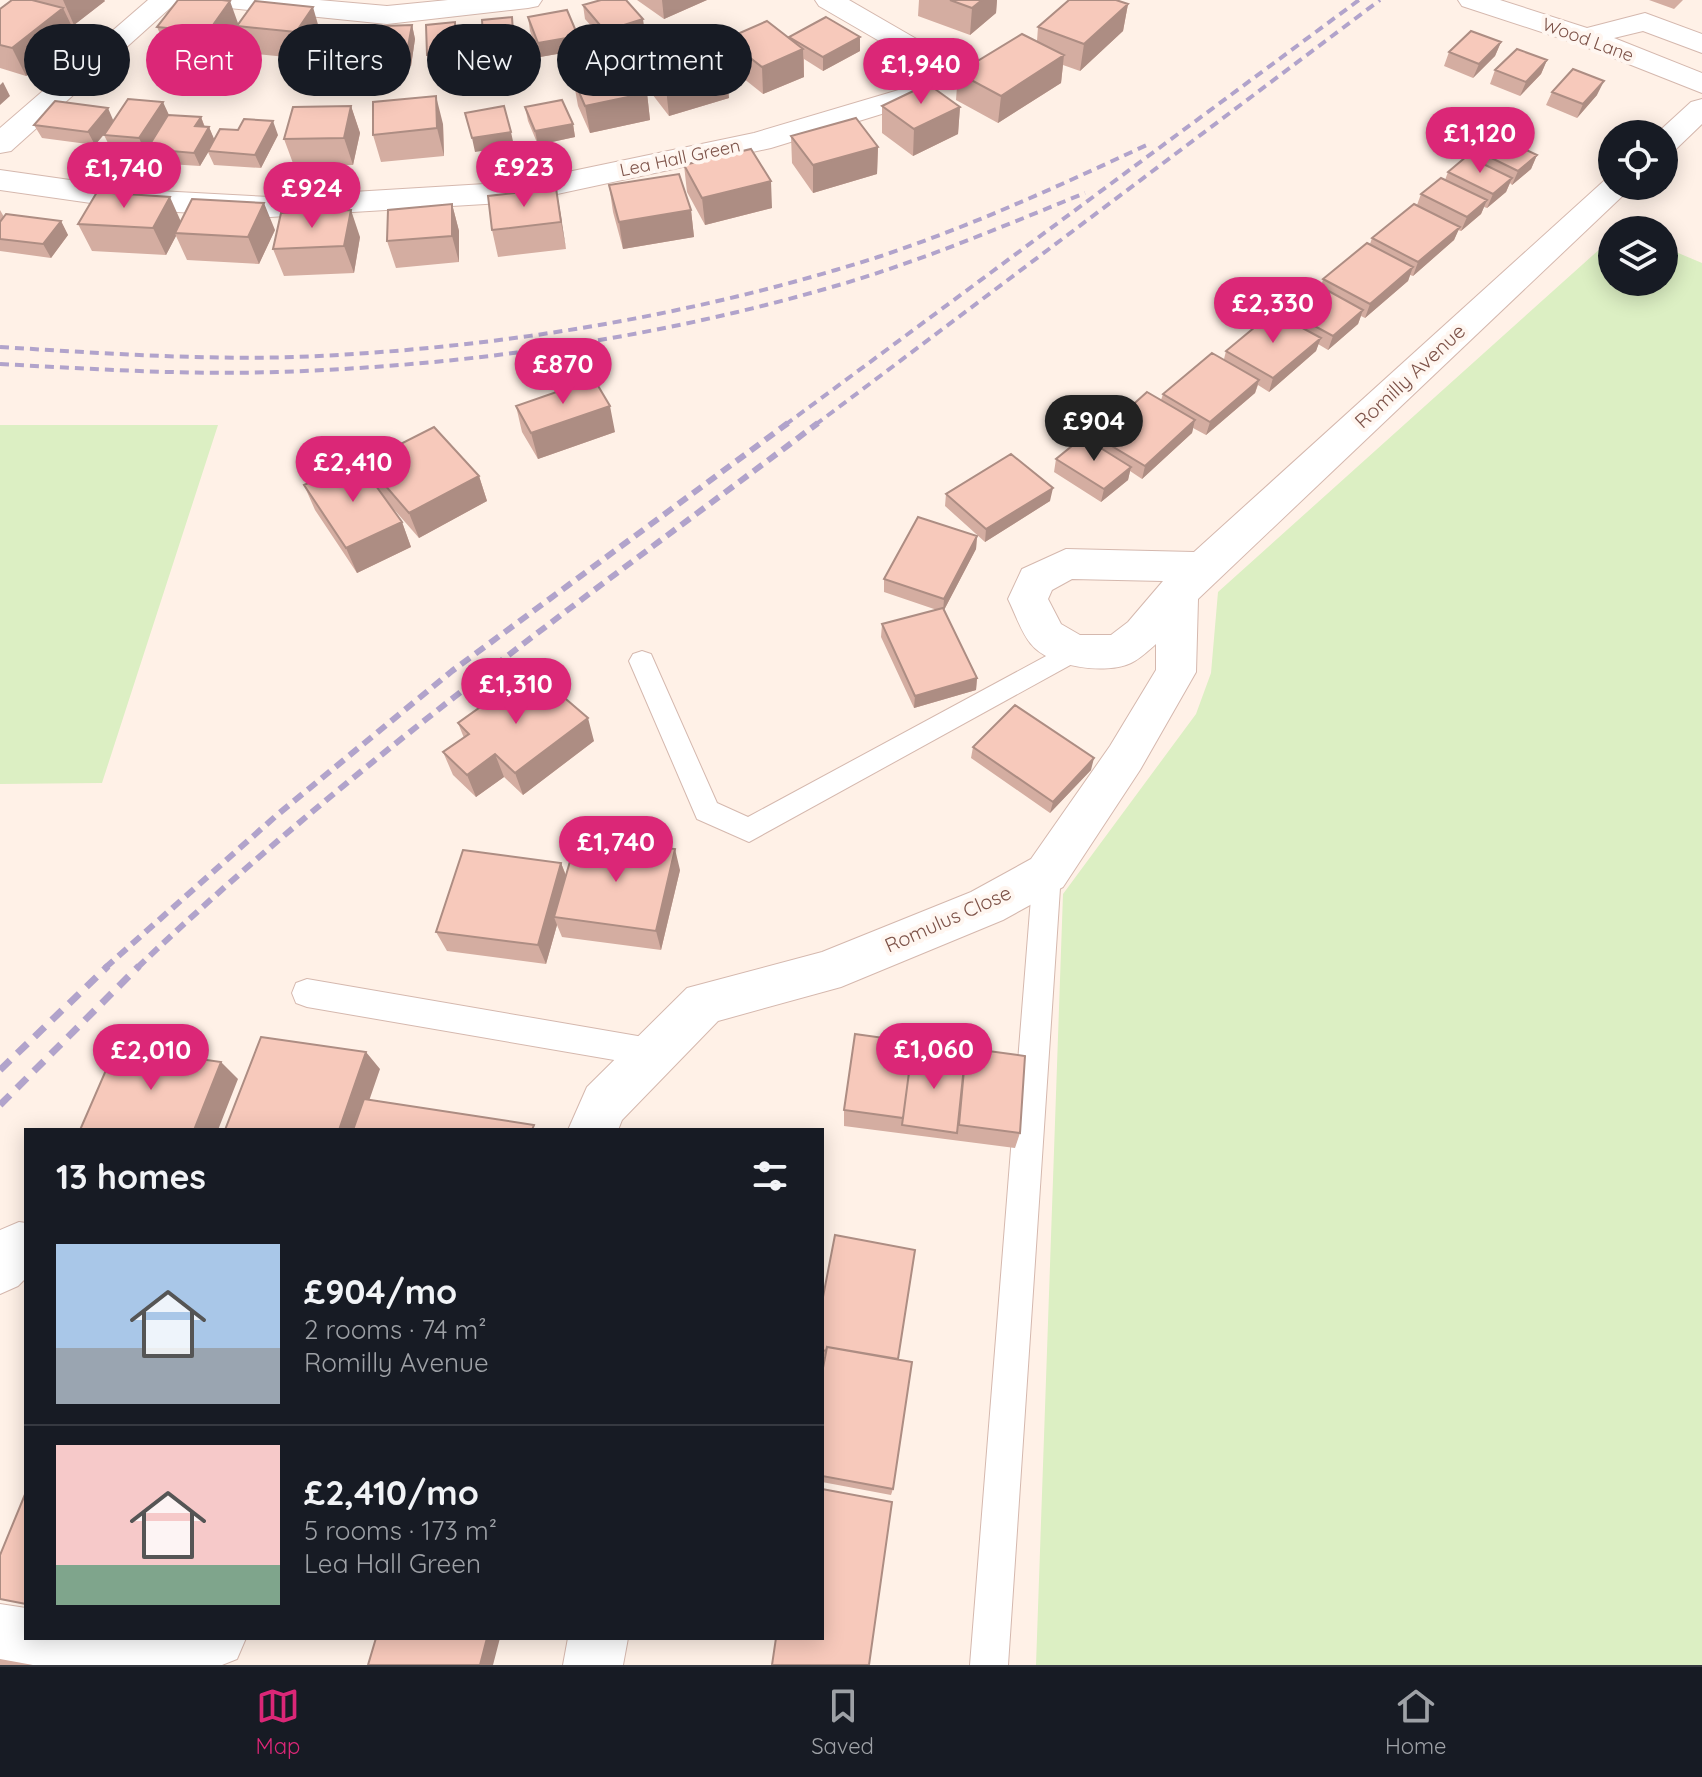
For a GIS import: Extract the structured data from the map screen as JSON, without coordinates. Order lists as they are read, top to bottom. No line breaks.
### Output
{"streets":{"street":["Wood Lane","Lea Hall Green","Romilly Avenue","Romulus Close"]},"crossings":[["Romilly Avenue","Romulus Close"]],"page":{"chip":["Buy","Rent","Filters","New","Apartment"],"price":["£1,940","£1,120","£923","£1,740","£924","£2,330","£870","£904","£2,410","£1,310","£1,740","£1,060","£2,010"],"heading":"13 homes","list":[{"name":"£904/mo","note":"2 rooms · 74 m² · Romilly Avenue"},{"name":"£2,410/mo","note":"5 rooms · 173 m² · Lea Hall Green"}],"tabs":["Map","Saved","Home"]}}
